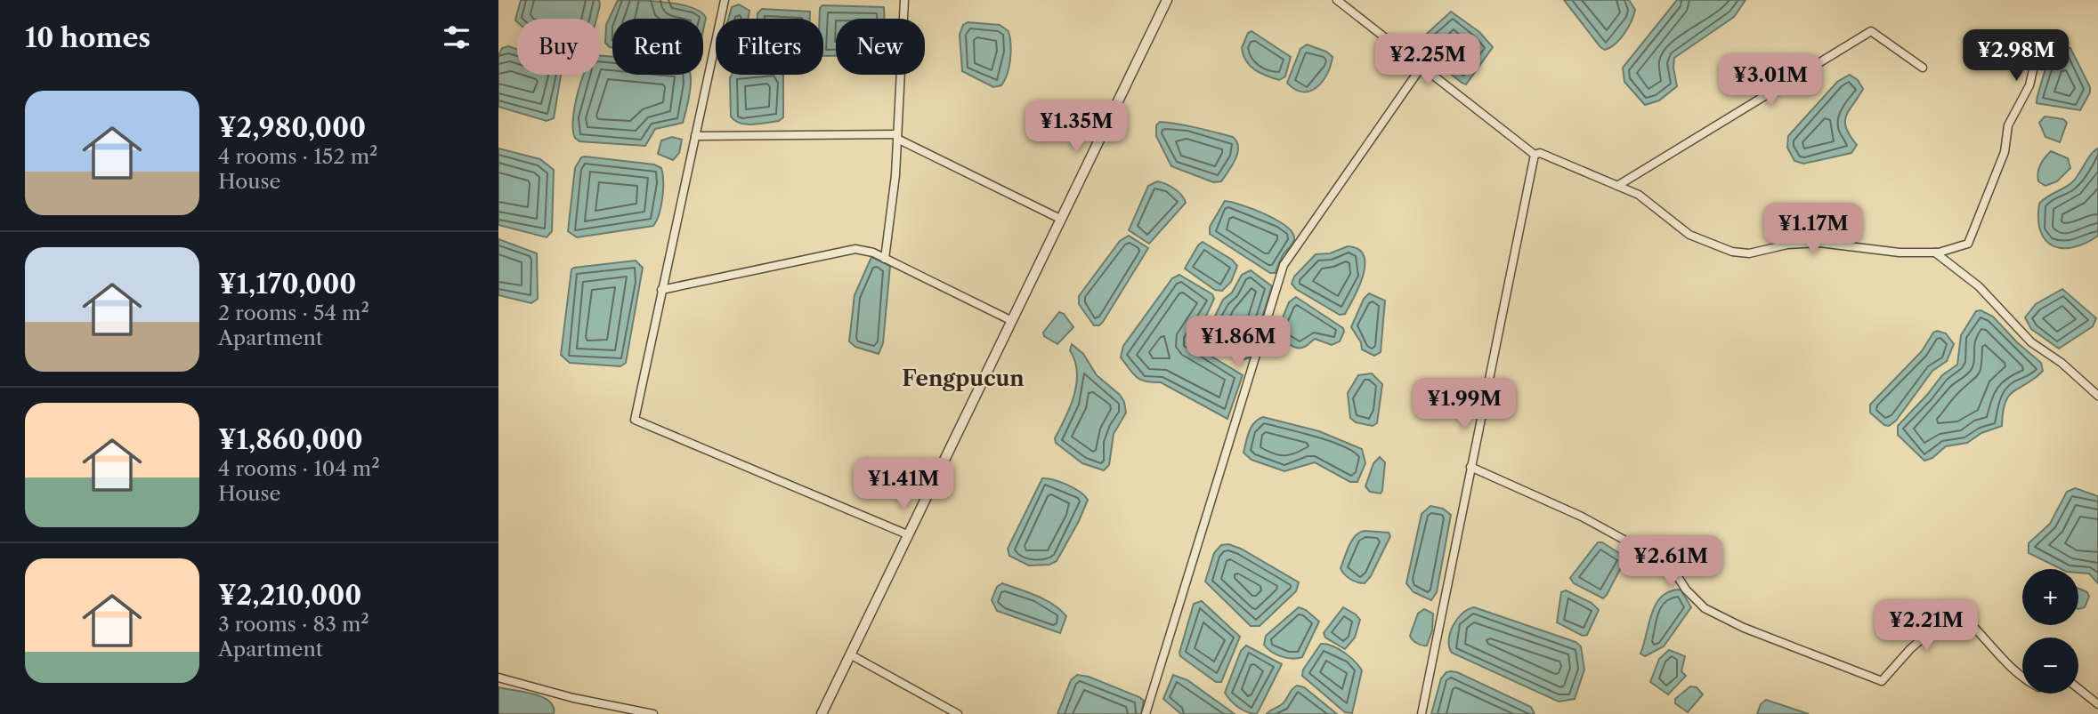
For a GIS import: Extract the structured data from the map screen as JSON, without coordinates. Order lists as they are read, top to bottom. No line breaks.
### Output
{"districts":["Fengpucun"],"page":{"heading":"10 homes","chip":["Buy","Rent","Filters","New"],"price":["¥2.98M","¥2.25M","¥3.01M","¥1.35M","¥1.17M","¥1.86M","¥1.99M","¥1.41M","¥2.61M","¥2.21M"],"list":[{"name":"¥2,980,000","note":"4 rooms · 152 m² · House"},{"name":"¥1,170,000","note":"2 rooms · 54 m² · Apartment"},{"name":"¥1,860,000","note":"4 rooms · 104 m² · House"},{"name":"¥2,210,000","note":"3 rooms · 83 m² · Apartment"}],"map_buttons":["+","−"]}}
